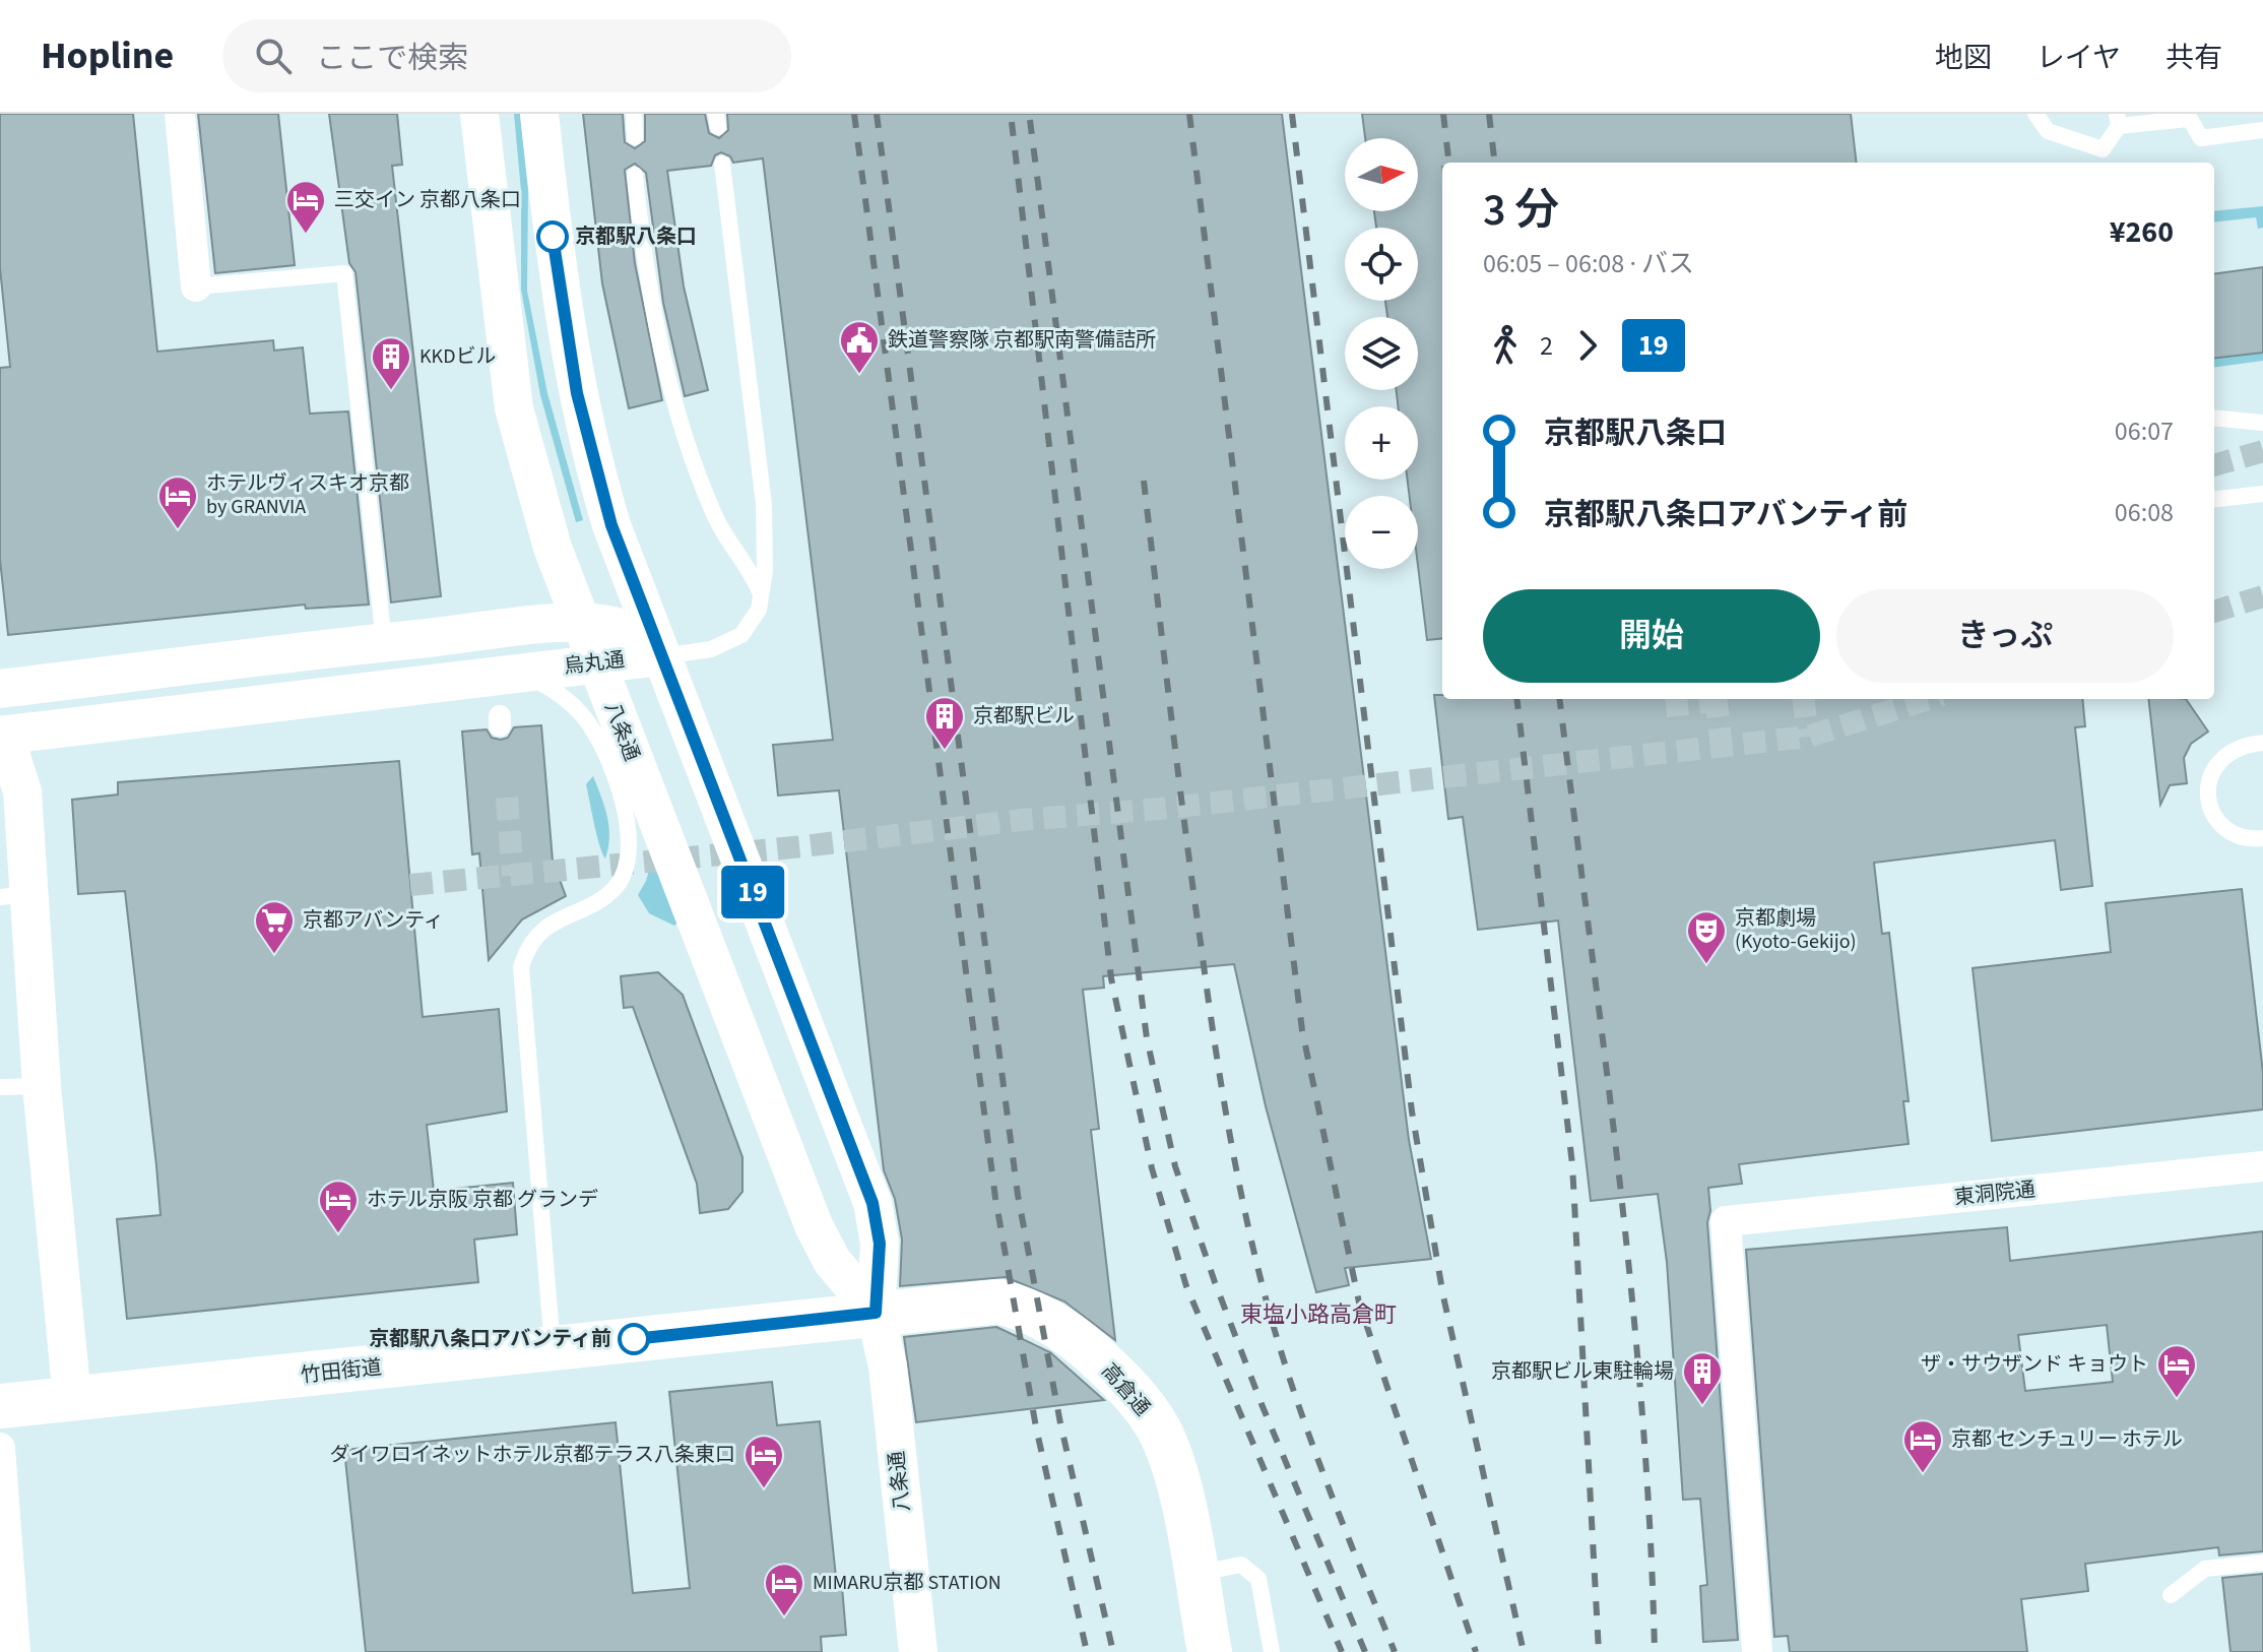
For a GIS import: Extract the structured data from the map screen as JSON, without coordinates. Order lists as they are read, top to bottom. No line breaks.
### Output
{"streets":{"main road":["竹田街道","高倉通"],"street":["烏丸通","八条通","東洞院通"]},"crossings":[["烏丸通","八条通"],["八条通","竹田街道"],["八条通","高倉通"],["竹田街道","高倉通"]],"districts":["東塩小路高倉町"],"places":{"hotel":["三交イン 京都八条口","ホテルヴィスキオ京都 by GRANVIA","ホテル京阪 京都 グランデ","ザ・サウザンド キョウト","京都 センチュリー ホテル","ダイワロイネットホテル京都テラス八条東口","MIMARU京都 STATION"],"other":["京都駅八条口","京都駅八条口アバンティ前"],"public building":["鉄道警察隊 京都駅南警備詰所"],"building":["KKDビル","京都駅ビル","京都駅ビル東駐輪場"],"supermarket":["京都アバンティ"],"theatre":["京都劇場 (Kyoto-Gekijo)"]},"lines":["bus line 19"],"north":"right","page":{"header":"Hopline","search":"ここで検索","nav":["地図","レイヤ","共有"],"on_map":"19","map_buttons":["+","−"],"heading":["3 分","06:05 – 06:08 · バス","¥260"],"legs":["2","19"],"list":[{"name":"京都駅八条口","value":"06:07"},{"name":"京都駅八条口アバンティ前","value":"06:08"}],"buttons":["開始","きっぷ"]}}
